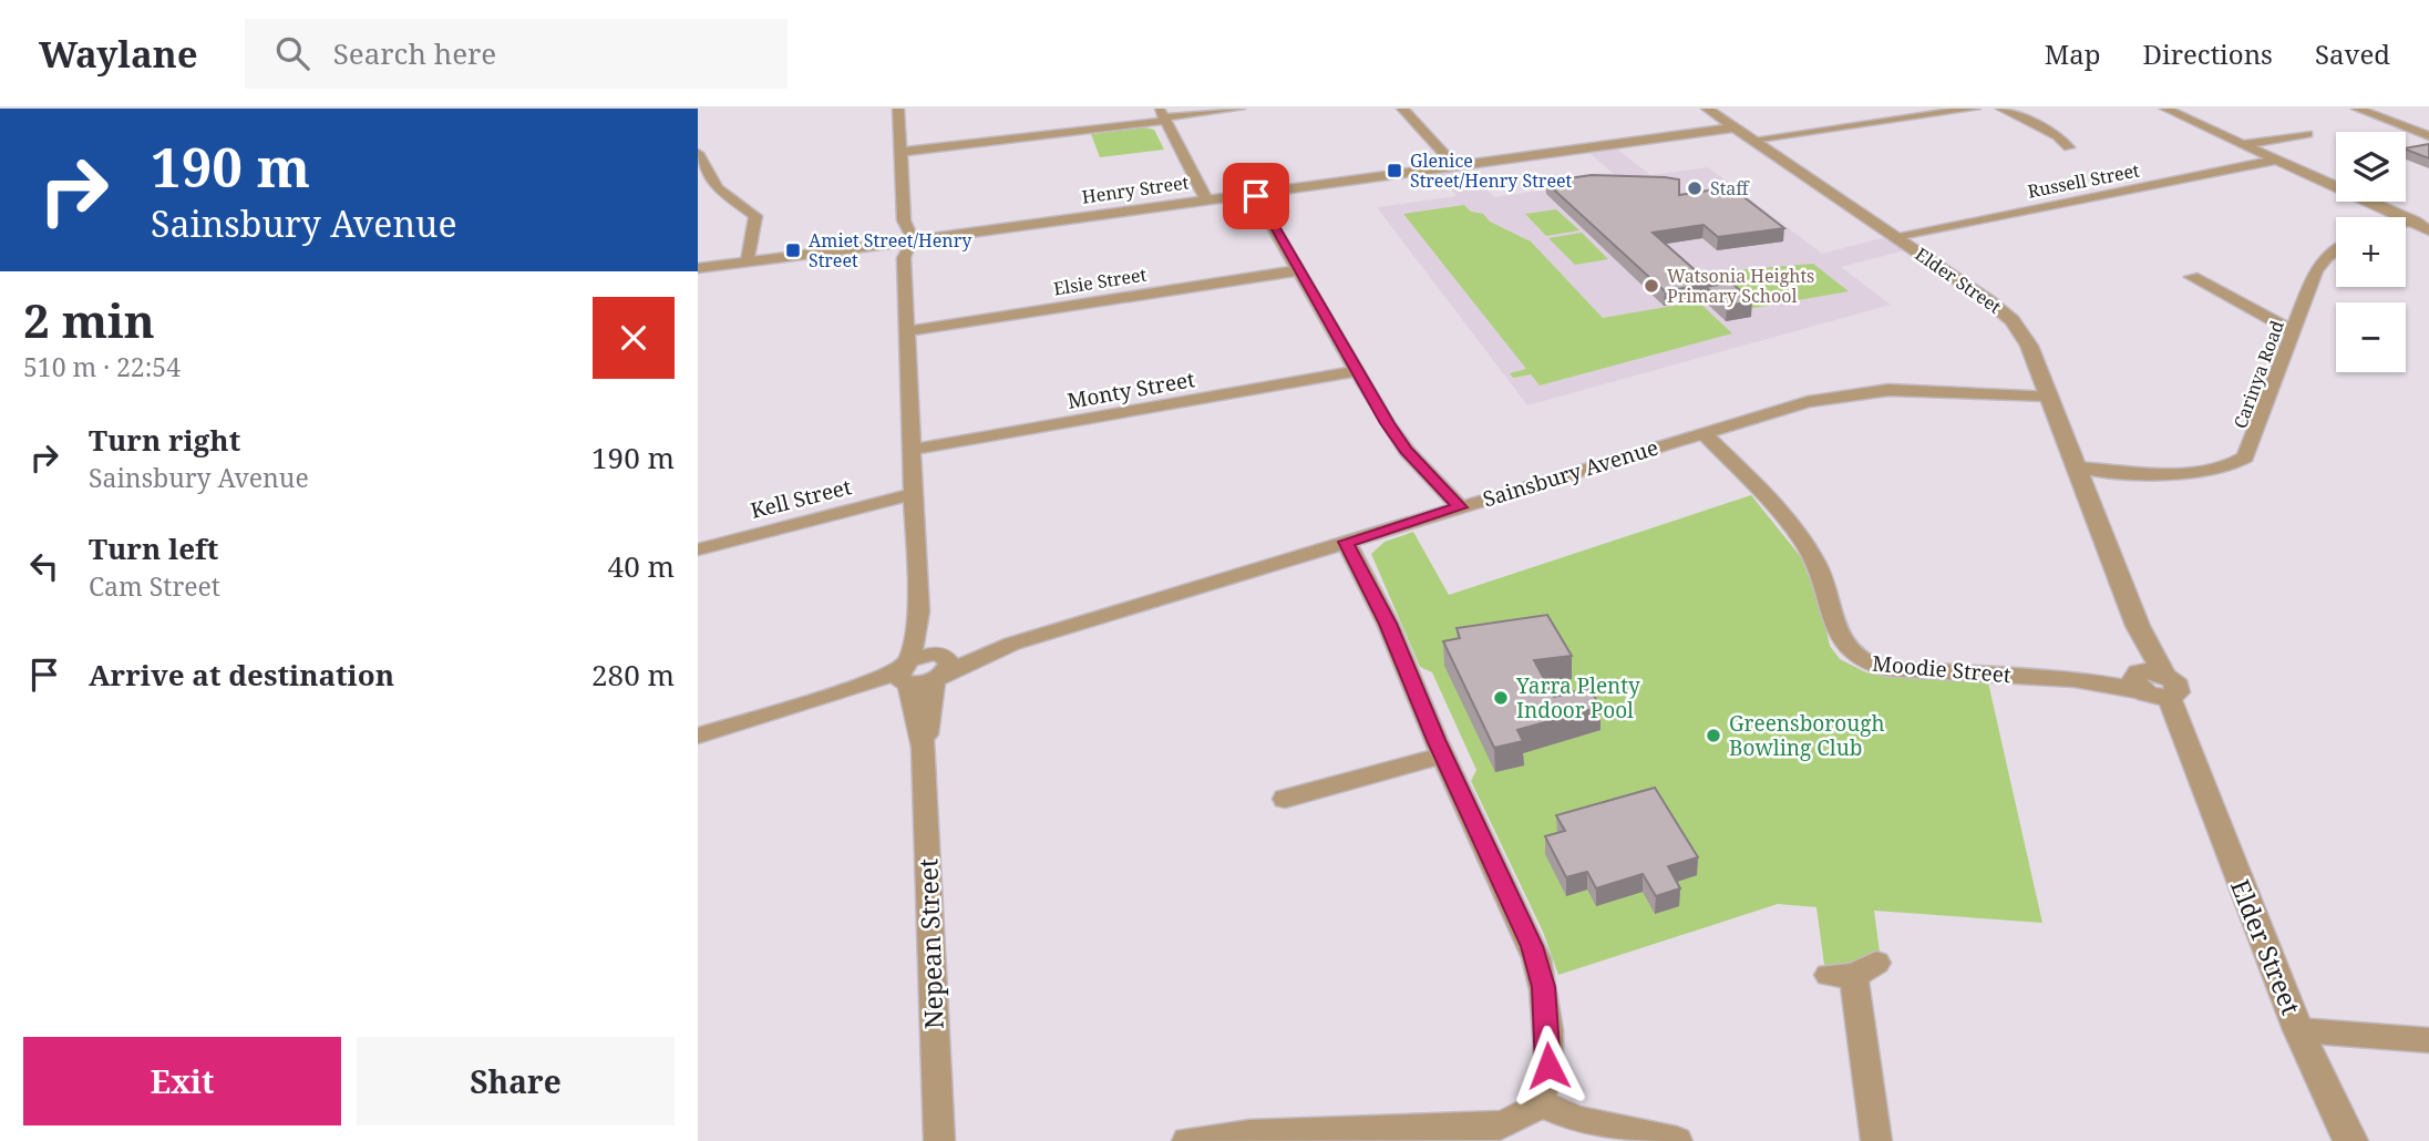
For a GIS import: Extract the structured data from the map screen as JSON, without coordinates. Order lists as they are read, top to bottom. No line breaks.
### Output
{"streets":{"street":["Russell Street","Henry Street","Elder Street","Elsie Street","Carinya Road","Monty Street","Sainsbury Avenue","Kell Street","Moodie Street","Nepean Street"]},"crossings":[["Russell Street","Elder Street"],["Henry Street","Elder Street"],["Henry Street","Nepean Street"],["Elder Street","Carinya Road"],["Elder Street","Sainsbury Avenue"],["Elder Street","Moodie Street"],["Elsie Street","Nepean Street"],["Monty Street","Nepean Street"],["Sainsbury Avenue","Moodie Street"],["Sainsbury Avenue","Nepean Street"],["Kell Street","Nepean Street"]],"places":{"transit":["Glenice Street/Henry Street","Amiet Street/Henry Street"],"other":["Staff","Watsonia Heights Primary School","Yarra Plenty Indoor Pool","Greensborough Bowling Club"]},"page":{"header":"Waylane","search":"Search here","nav":["Map","Directions","Saved"],"turn":["190 m","Sainsbury Avenue"],"map_buttons":["+","−"],"heading":["2 min","510 m · 22:54"],"list":[{"name":"Turn right","note":"Sainsbury Avenue","value":"190 m"},{"name":"Turn left","note":"Cam Street","value":"40 m"},{"name":"Arrive at destination","value":"280 m"}],"buttons":["Exit","Share"]}}
